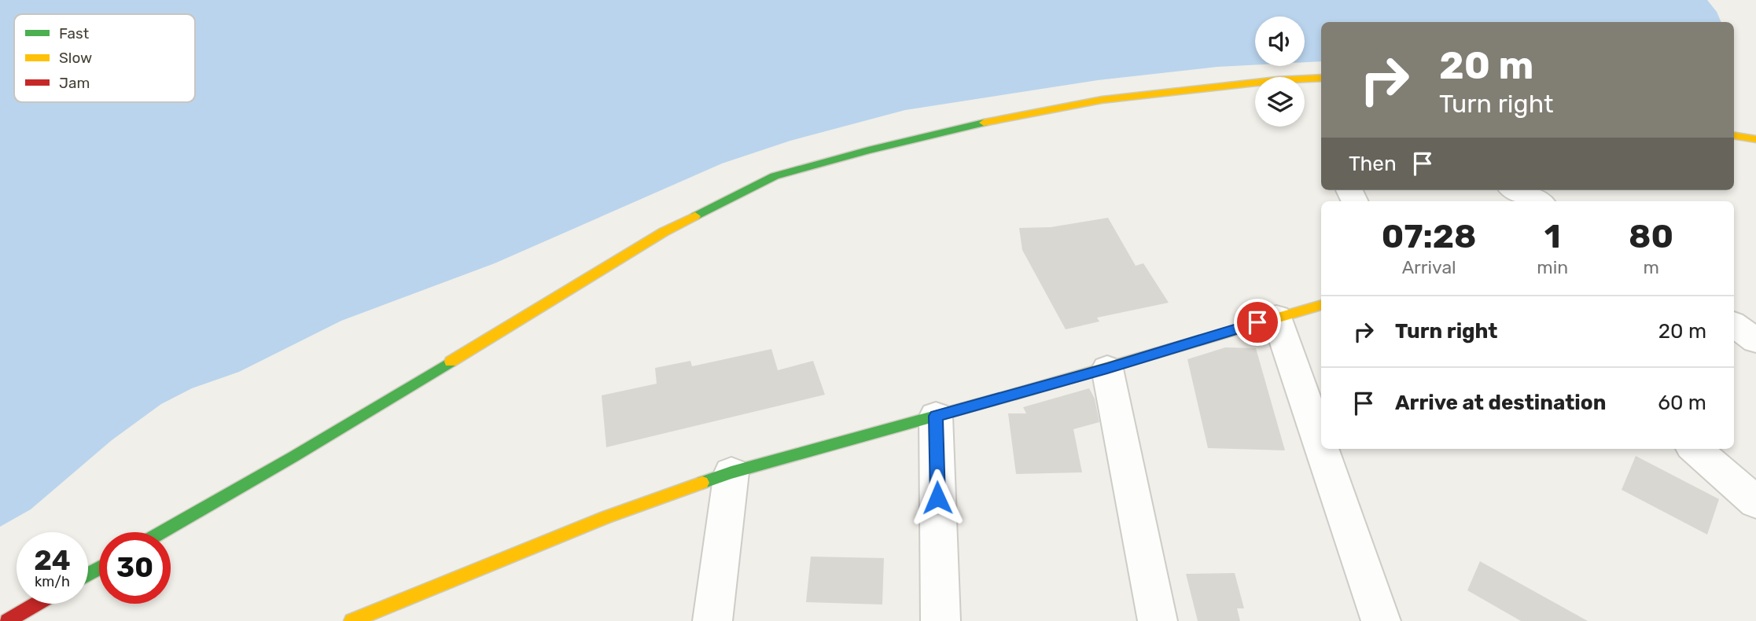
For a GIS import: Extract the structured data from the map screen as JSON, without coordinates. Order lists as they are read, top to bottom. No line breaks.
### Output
{"legend":["Fast","Slow","Jam"],"page":{"turn":["20 m","Turn right"],"then":"Then","eta":["07:28","Arrival","1","min","80","m"],"list":[{"name":"Turn right","value":"20 m"},{"name":"Arrive at destination","value":"60 m"}],"speed":"24 km/h","limit":"30"}}
